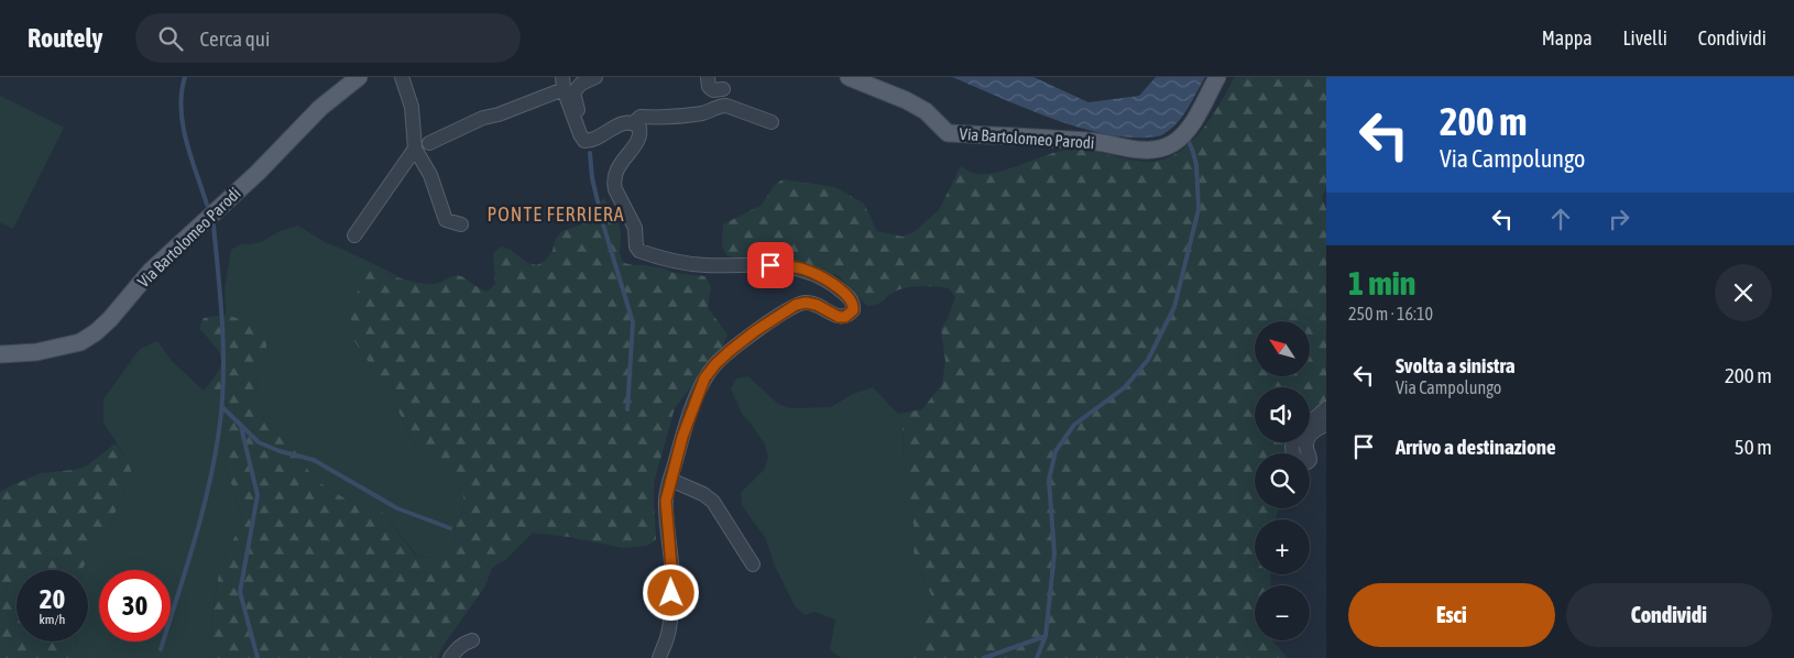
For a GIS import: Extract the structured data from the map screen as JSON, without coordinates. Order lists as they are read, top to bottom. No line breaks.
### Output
{"streets":{"main road":["Via Bartolomeo Parodi"]},"districts":["PONTE FERRIERA"],"north":"top left","page":{"header":"Routely","search":"Cerca qui","nav":["Mappa","Livelli","Condividi"],"turn":["200 m","Via Campolungo"],"heading":["1 min","250 m · 16:10"],"map_buttons":["+","−"],"list":[{"name":"Svolta a sinistra","note":"Via Campolungo","value":"200 m"},{"name":"Arrivo a destinazione","value":"50 m"}],"speed":"20 km/h","limit":"30","buttons":["Esci","Condividi"]}}
